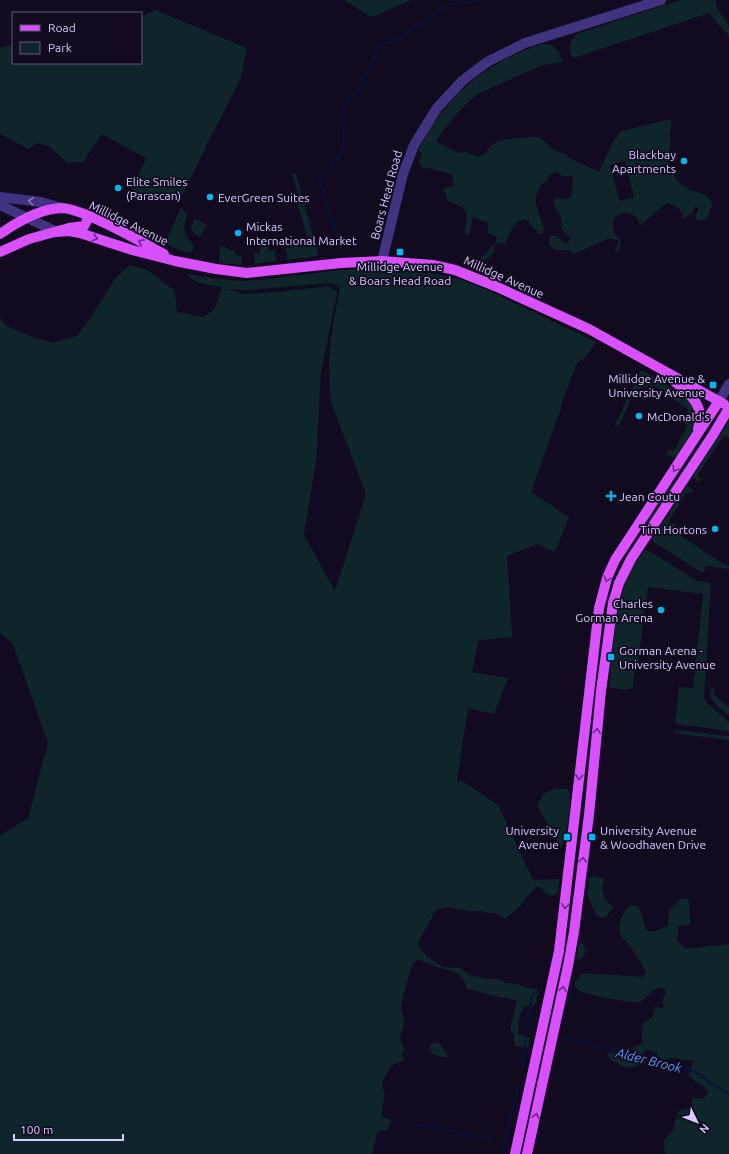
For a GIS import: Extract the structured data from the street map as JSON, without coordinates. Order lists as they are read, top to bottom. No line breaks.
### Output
{"streets":{"main road":["Millidge Avenue"],"street":["Boars Head Road"]},"crossings":[["Boars Head Road","Millidge Avenue"]],"water":["Alder Brook"],"places":{"other":["Blackbay Apartments","Elite Smiles (Parascan)","EverGreen Suites","Mickas International Market","McDonald's","Tim Hortons","Charles Gorman Arena"],"transit":["Millidge Avenue & Boars Head Road","Millidge Avenue & University Avenue","Gorman Arena - University Avenue","University Avenue","University Avenue & Woodhaven Drive"],"health":["Jean Coutu"]},"legend":["Road","Park"],"scale_bar":"100 m","north":"bottom right"}
